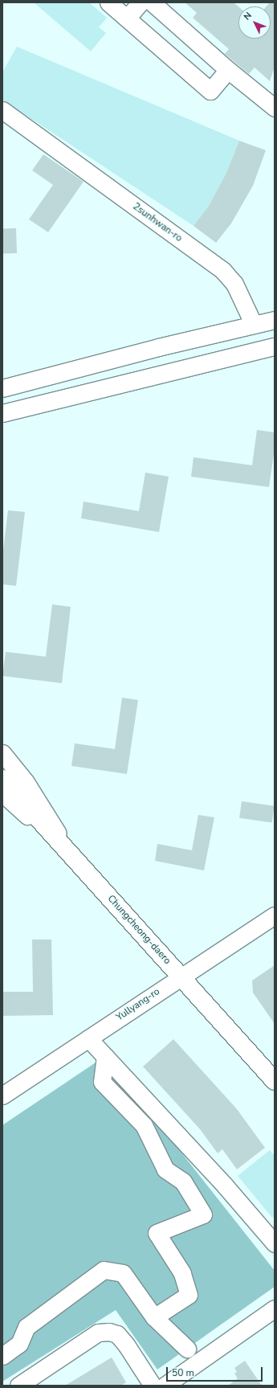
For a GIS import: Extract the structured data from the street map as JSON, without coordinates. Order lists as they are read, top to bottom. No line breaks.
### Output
{"streets":{"main road":["Chungcheong-daero"],"street":["2sunhwan-ro","Yullyang-ro"]},"crossings":[["Chungcheong-daero","Yullyang-ro"]],"scale_bar":"50 m","north":"top left"}
